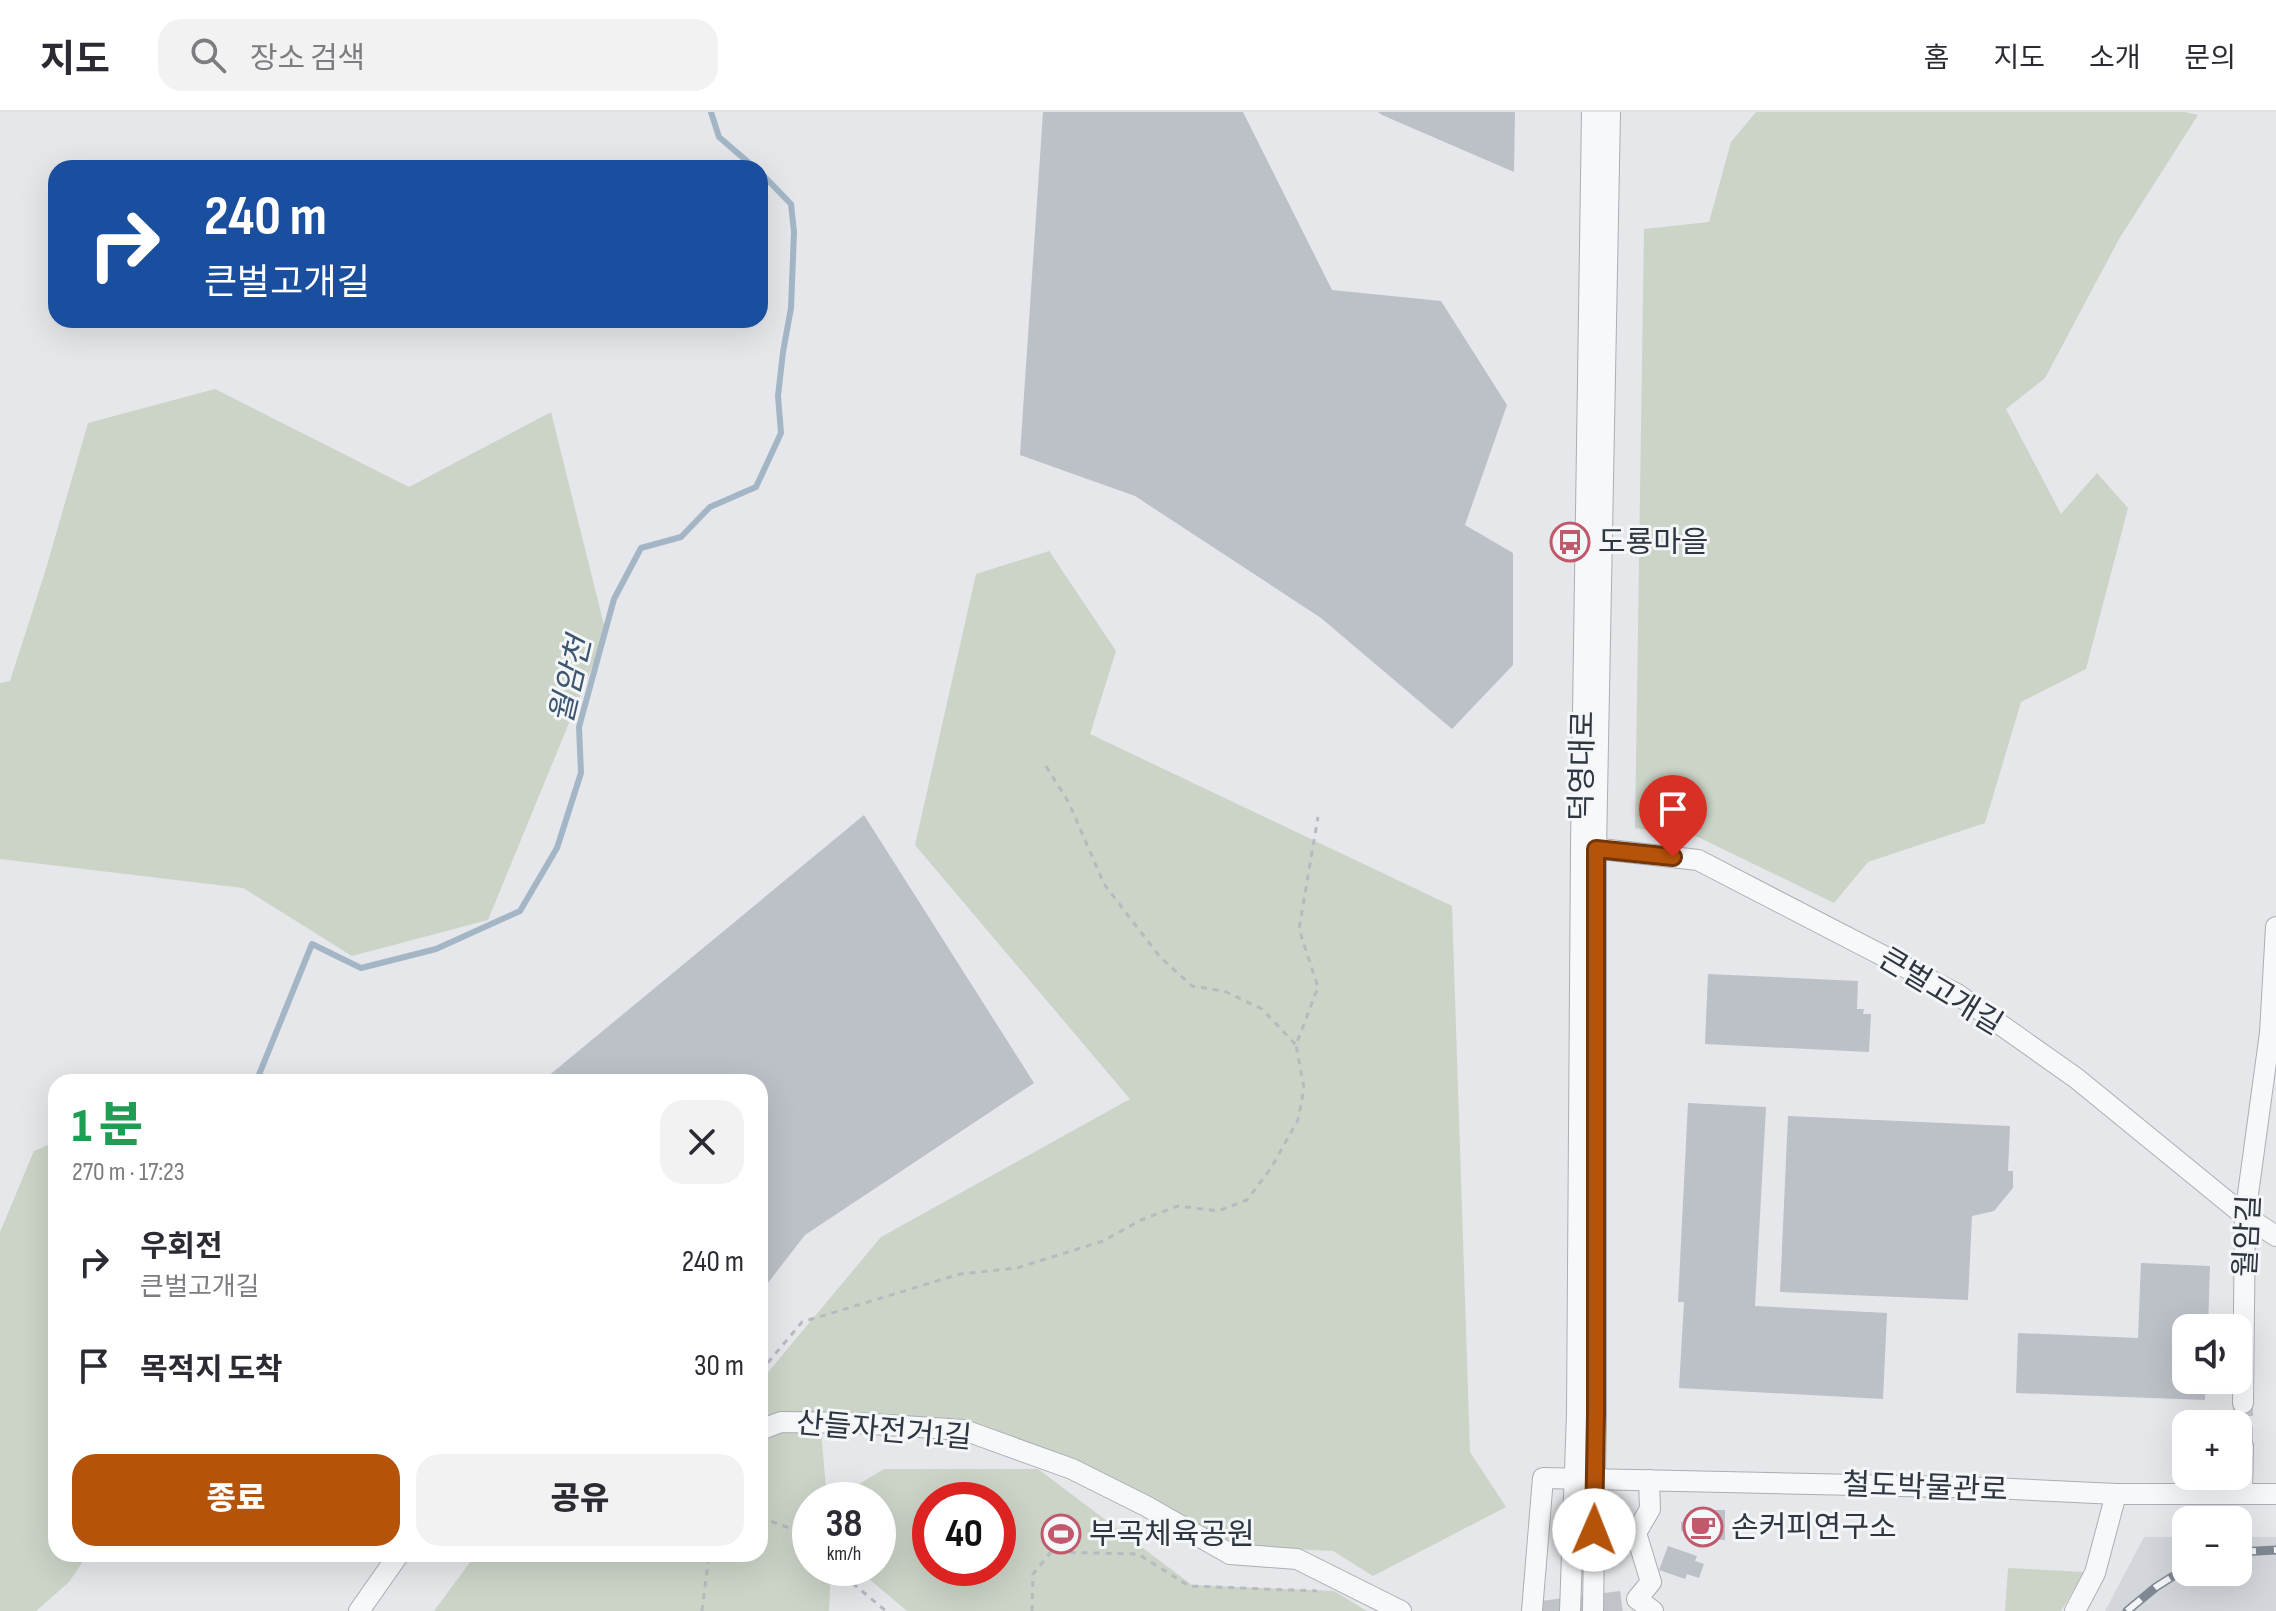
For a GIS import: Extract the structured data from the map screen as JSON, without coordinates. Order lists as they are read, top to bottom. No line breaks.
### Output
{"streets":{"street":["덕영대로","큰벌고개길","월암길","산들자전거1길","철도박물관로"]},"crossings":[["덕영대로","큰벌고개길"],["덕영대로","철도박물관로"],["큰벌고개길","월암길"]],"water":["월암천"],"places":{"bus stop":["도룡마을"],"cafe":["손커피연구소"],"sports":["부곡체육공원"]},"page":{"header":"지도","search":"장소 검색","nav":["홈","지도","소개","문의"],"turn":["240 m","큰벌고개길"],"heading":["1 분","270 m · 17:23"],"list":[{"name":"우회전","note":"큰벌고개길","value":"240 m"},{"name":"목적지 도착","value":"30 m"}],"map_buttons":["+","−"],"buttons":["종료","공유"],"speed":"38 km/h","limit":"40"}}
